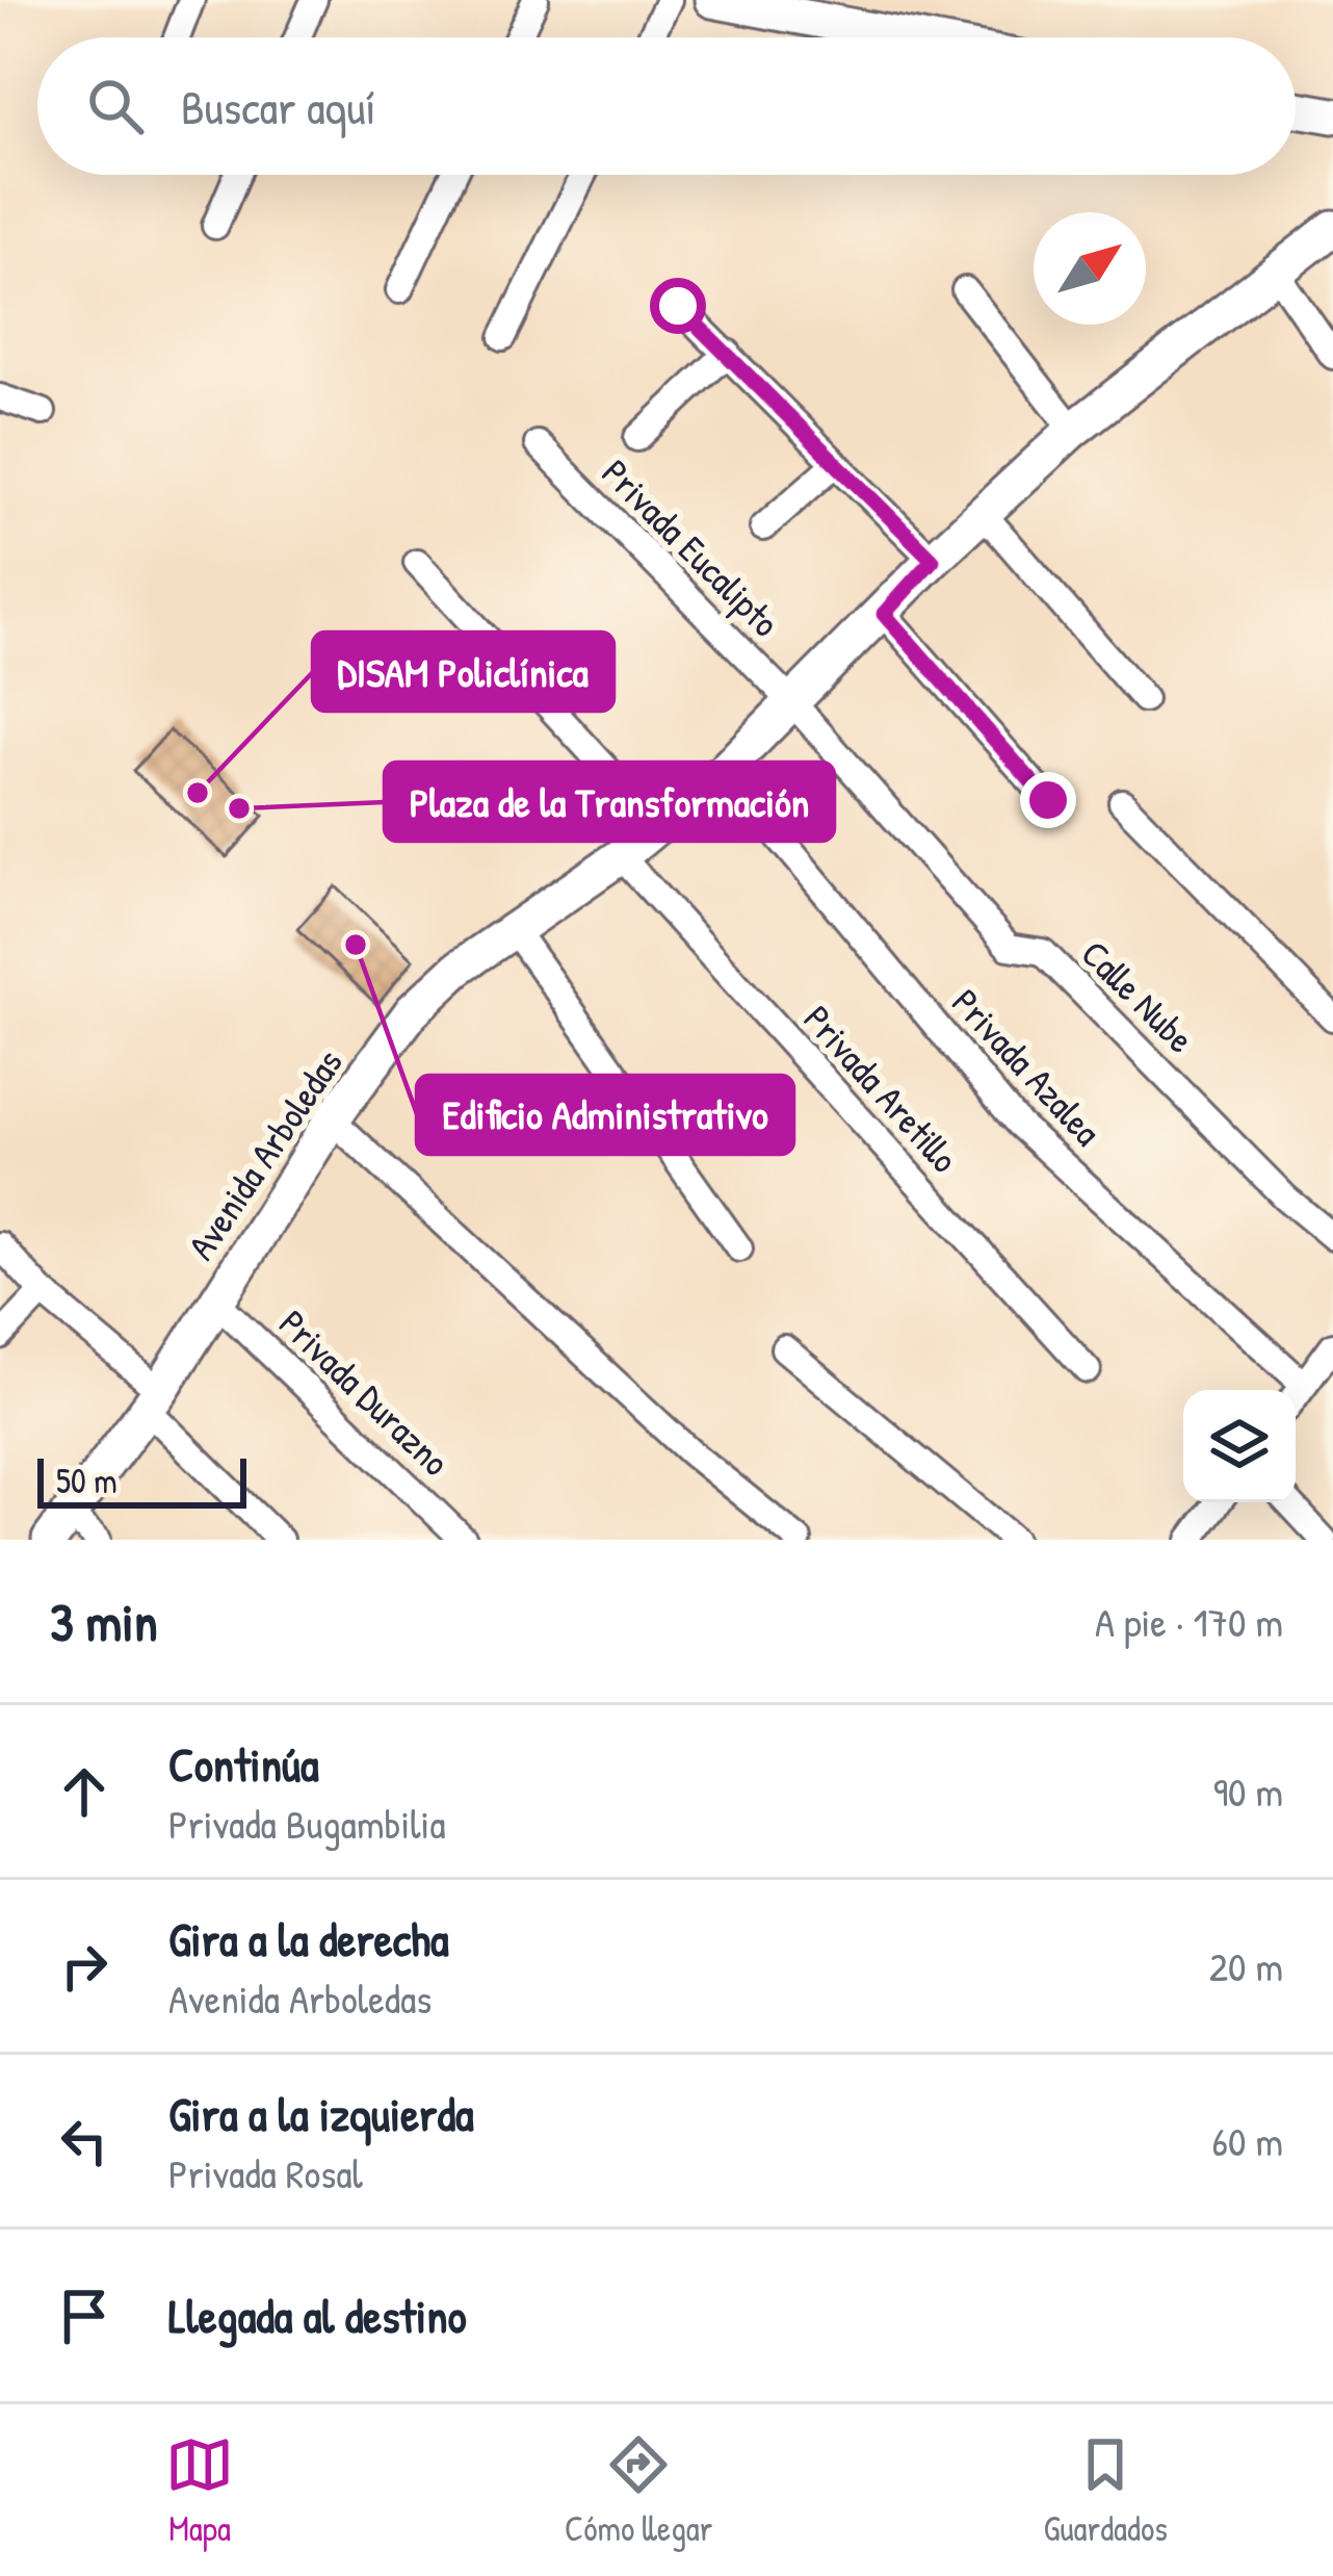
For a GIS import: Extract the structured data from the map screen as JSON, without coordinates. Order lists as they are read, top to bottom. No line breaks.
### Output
{"streets":{"main road":["Avenida Arboledas"],"street":["Privada Eucalipto","Calle Nube","Privada Azalea","Privada Aretillo","Privada Durazno"]},"crossings":[["Privada Eucalipto","Calle Nube"],["Privada Eucalipto","Avenida Arboledas"],["Calle Nube","Avenida Arboledas"],["Privada Azalea","Avenida Arboledas"],["Privada Aretillo","Avenida Arboledas"],["Avenida Arboledas","Privada Durazno"]],"places":["DISAM Policlínica","Plaza de la Transformación","Edificio Administrativo"],"scale_bar":"50 m","north":"top right","page":{"search":"Buscar aquí","scale":"50 m","heading":["3 min","A pie · 170 m"],"list":[["Continúa","Privada Bugambilia","90 m"],["Gira a la derecha","Avenida Arboledas","20 m"],["Gira a la izquierda","Privada Rosal","60 m"],"Llegada al destino"],"nav":["Mapa","Cómo llegar","Guardados"]}}
